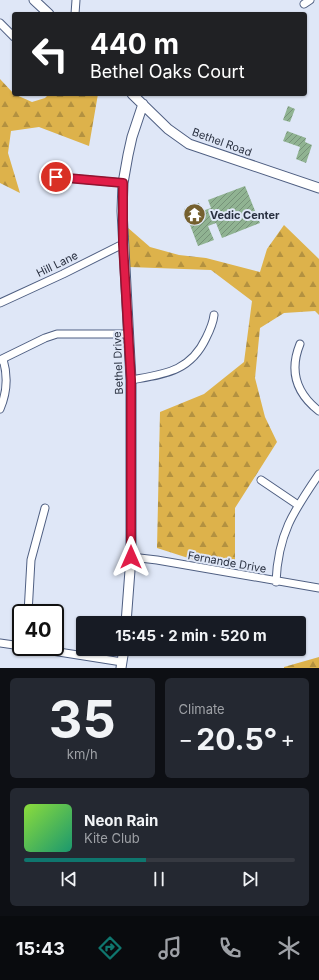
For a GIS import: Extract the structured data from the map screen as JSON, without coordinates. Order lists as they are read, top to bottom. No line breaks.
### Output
{"streets":{"street":["Bethel Road","Hill Lane","Bethel Drive","Fernande Drive"]},"crossings":[["Bethel Road","Bethel Drive"],["Hill Lane","Bethel Drive"],["Bethel Drive","Fernande Drive"]],"places":{"temple":["Vedic Center"]},"page":{"turn":["440 m","Bethel Oaks Court"],"limit":"40","trip":"15:45 · 2 min · 520 m","tile":[["35","km/h"],"Climate"],"heat":["−","20.5°","+"],"song":["Neon Rain","Kite Club"],"tabs":"15:43"}}
